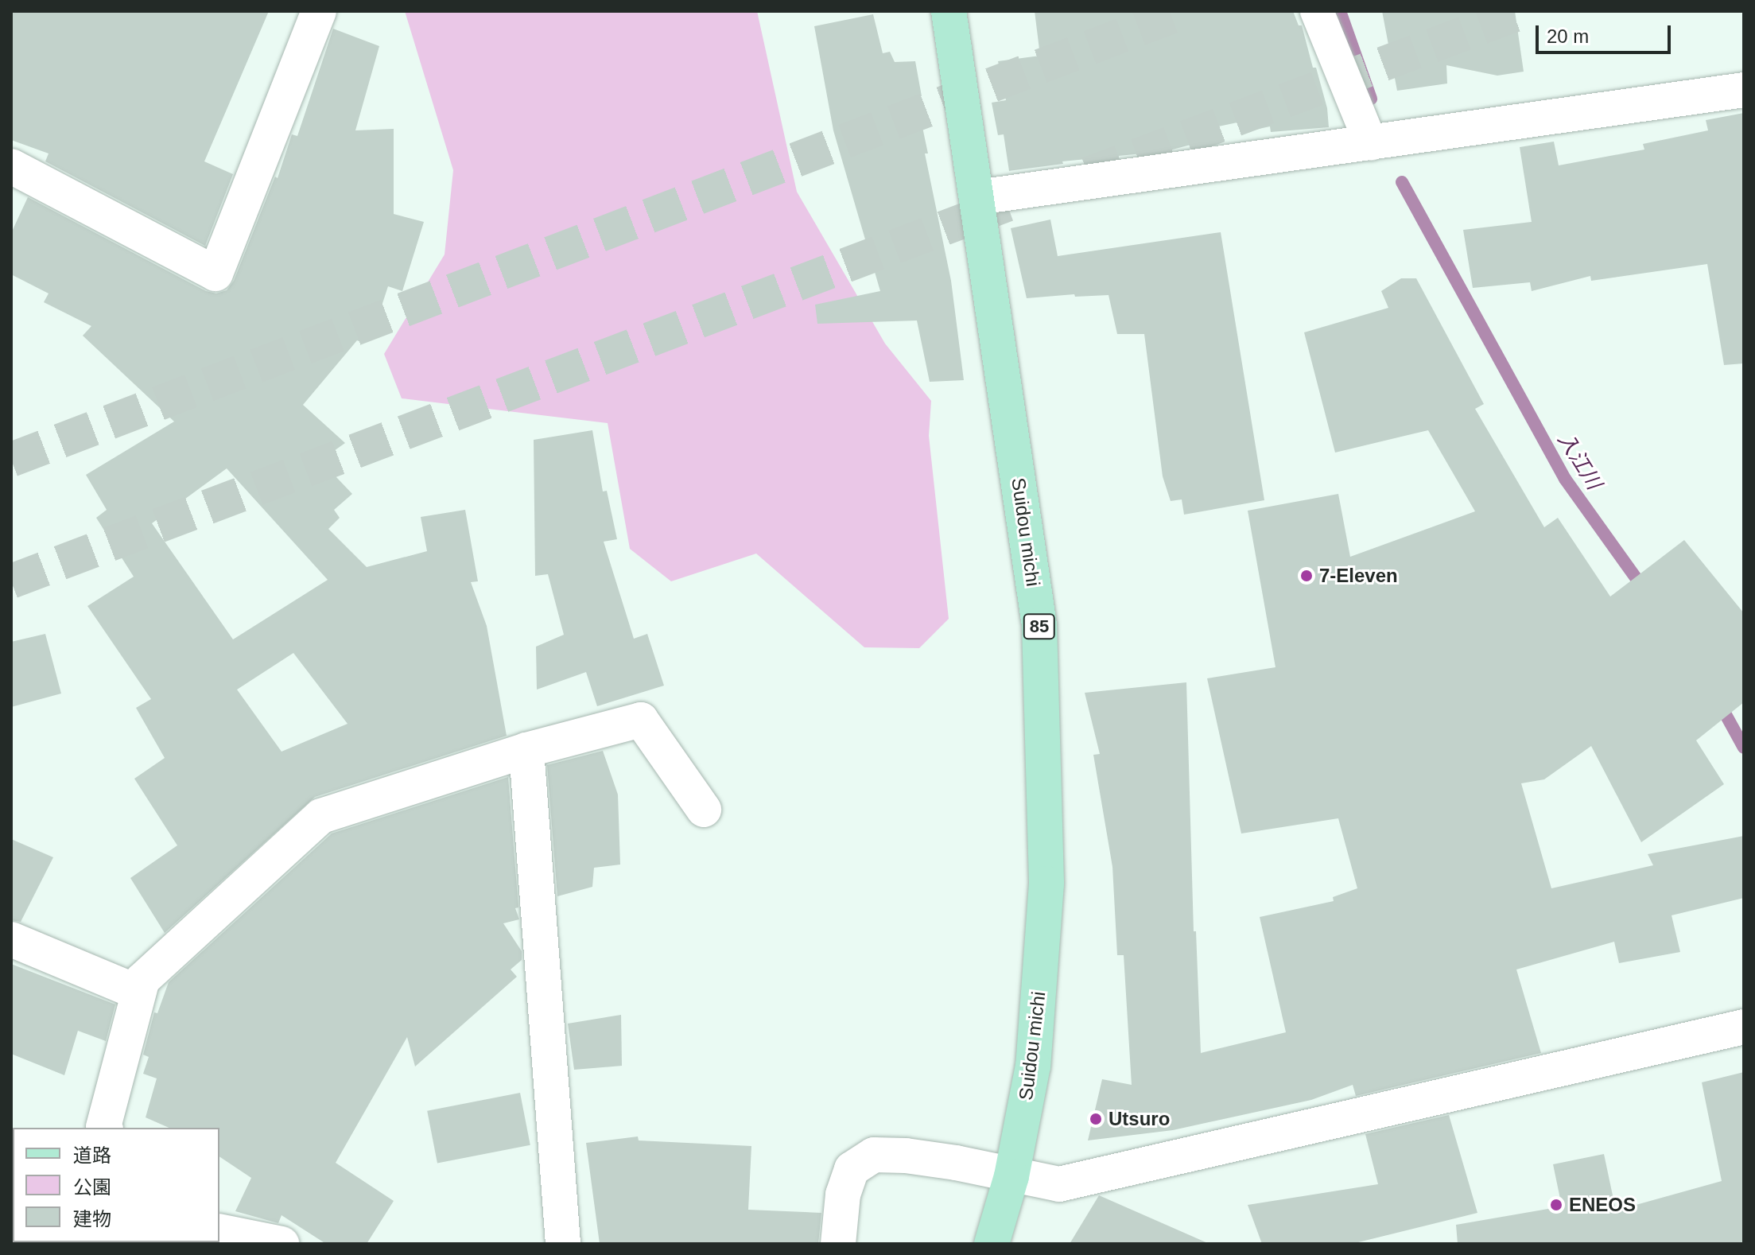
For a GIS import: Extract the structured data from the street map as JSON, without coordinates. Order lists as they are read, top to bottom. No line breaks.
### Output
{"streets":{"main road":["Suidou michi","85"]},"water":["入江川"],"places":["7-Eleven","Utsuro","ENEOS"],"legend":["道路","公園","建物"],"scale_bar":"20 m"}
